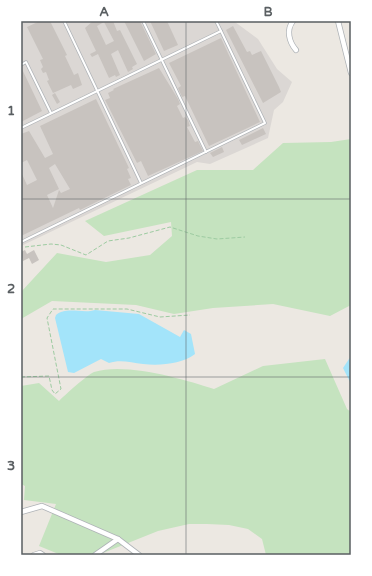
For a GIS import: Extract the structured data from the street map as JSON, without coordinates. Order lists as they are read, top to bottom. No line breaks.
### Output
{"grid":{"columns":["A","B"],"rows":["1","2","3"]}}
